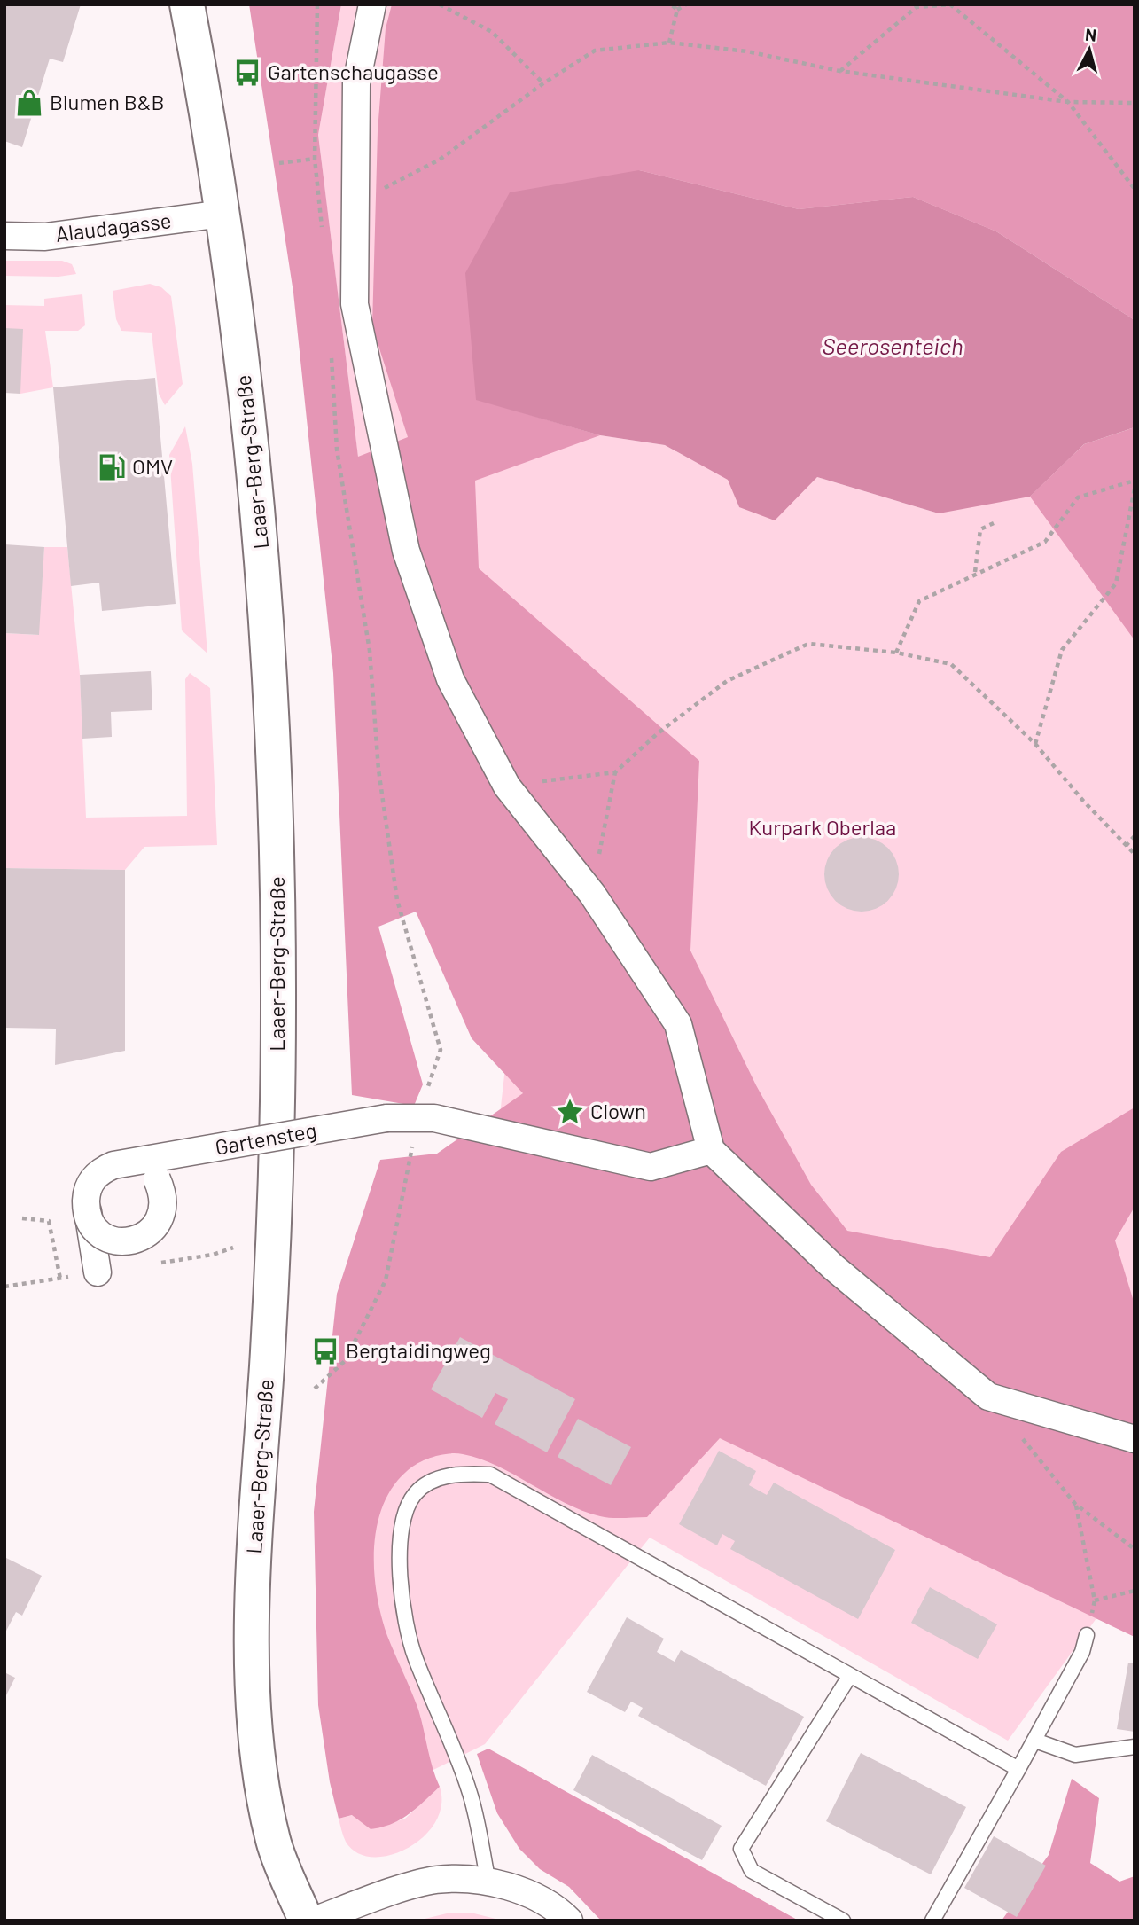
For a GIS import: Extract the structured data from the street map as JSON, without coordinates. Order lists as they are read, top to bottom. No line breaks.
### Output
{"streets":{"main road":["Laaer-Berg-Straße"],"street":["Alaudagasse","Gartensteg"]},"crossings":[["Alaudagasse","Laaer-Berg-Straße"]],"water":["Seerosenteich"],"parks":["Kurpark Oberlaa"],"places":{"bus stop":["Gartenschaugasse","Bergtaidingweg"],"shop":["Blumen B&B"],"fuel station":["OMV"],"place":["Clown"]},"north":"top"}
